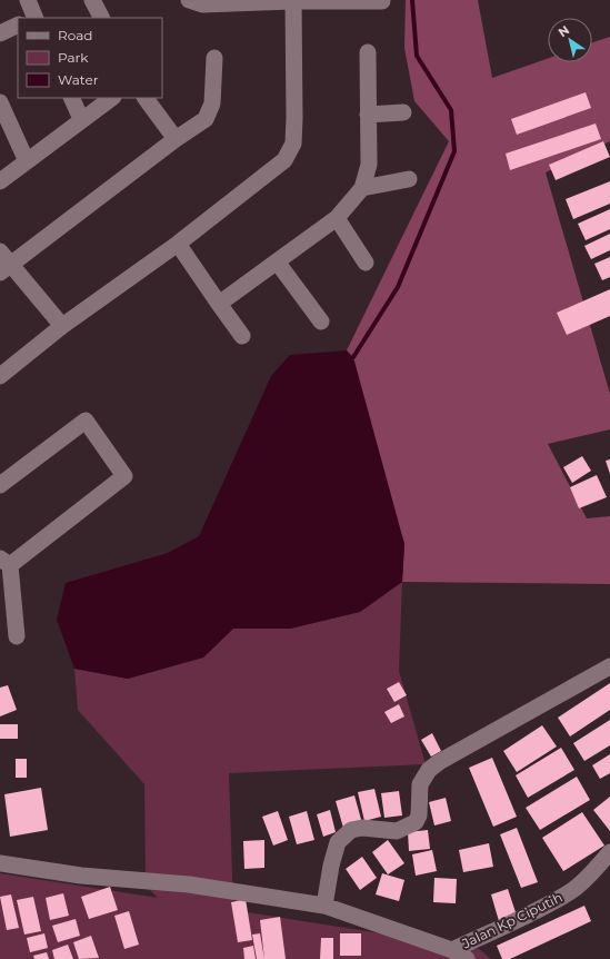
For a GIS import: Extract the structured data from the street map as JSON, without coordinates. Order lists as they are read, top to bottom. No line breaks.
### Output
{"streets":{"street":["Jalan Kp Ciputih"]},"legend":["Road","Park","Water"],"north":"top left"}
